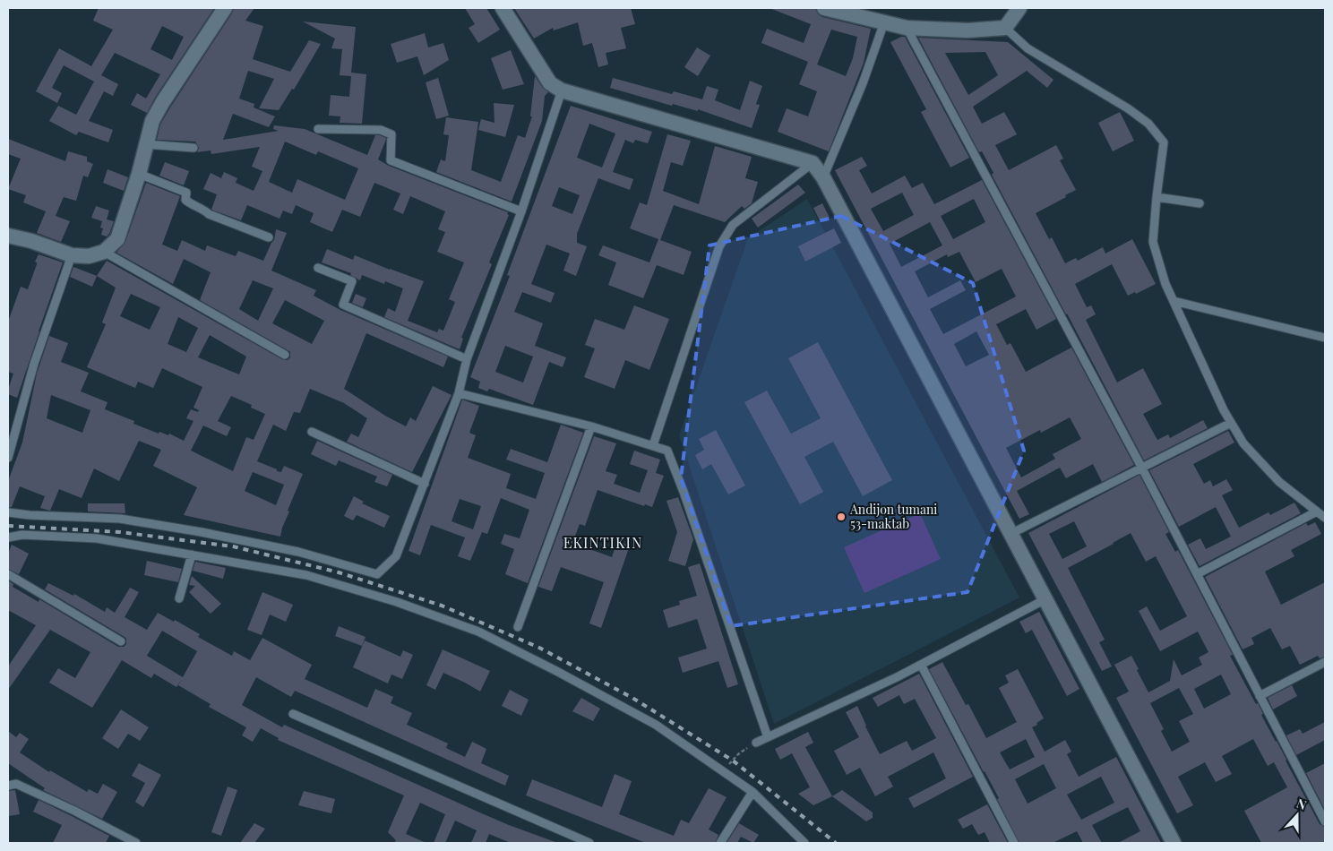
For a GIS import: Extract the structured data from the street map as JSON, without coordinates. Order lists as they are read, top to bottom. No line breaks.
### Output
{"districts":["EKINTIKIN"],"places":["Andijon tumani 53-maktab"],"north":"top"}
